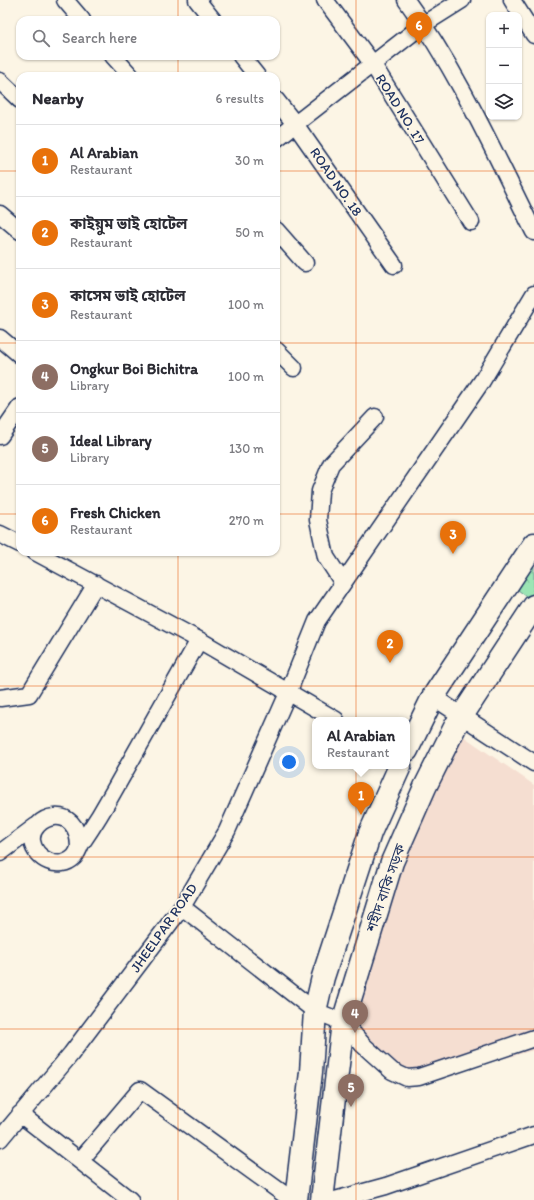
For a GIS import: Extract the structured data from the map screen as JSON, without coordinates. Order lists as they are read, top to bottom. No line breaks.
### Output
{"streets":{"street":["ROAD NO. 17","ROAD NO. 18","শহীদ বাকি সড়ক","JHEELPAR ROAD"]},"page":{"map_buttons":["+","−"],"pins":["6","3","2","1","4","5"],"search":"Search here","heading":["Nearby","6 results"],"list":[{"mark":"1","name":"Al Arabian","note":"Restaurant","value":"30 m"},{"mark":"2","name":"কাইয়ুম ভাই হোটেল","note":"Restaurant","value":"50 m"},{"mark":"3","name":"কাসেম ভাই হোটেল","note":"Restaurant","value":"100 m"},{"mark":"4","name":"Ongkur Boi Bichitra","note":"Library","value":"100 m"},{"mark":"5","name":"Ideal Library","note":"Library","value":"130 m"},{"mark":"6","name":"Fresh Chicken","note":"Restaurant","value":"270 m"}],"popup":["Al Arabian","Restaurant"]}}
